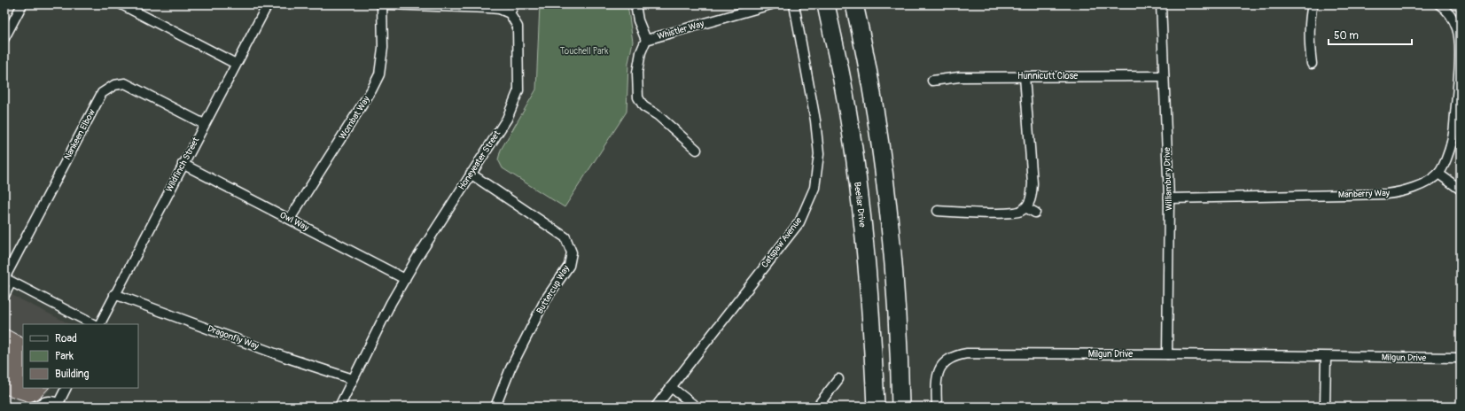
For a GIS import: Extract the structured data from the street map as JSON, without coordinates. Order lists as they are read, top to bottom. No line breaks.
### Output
{"streets":{"highway":["Beeliar Drive"],"street":["Whistler Way","Hunnicutt Close","Wombat Way","Nankeen Elbow","Honeyeater Street","Wildfinch Street","Williambury Drive","Manberry Way","Owl Way","Catspaw Avenue","Buttercup Way","Dragonfly Way","Milgun Drive"]},"crossings":[["Hunnicutt Close","Williambury Drive"],["Wombat Way","Owl Way"],["Nankeen Elbow","Wildfinch Street"],["Honeyeater Street","Owl Way"],["Honeyeater Street","Buttercup Way"],["Honeyeater Street","Dragonfly Way"],["Wildfinch Street","Owl Way"],["Wildfinch Street","Dragonfly Way"],["Williambury Drive","Manberry Way"],["Williambury Drive","Milgun Drive"]],"parks":["Touchell Park"],"legend":["Road","Park","Building"],"scale_bar":"50 m"}
